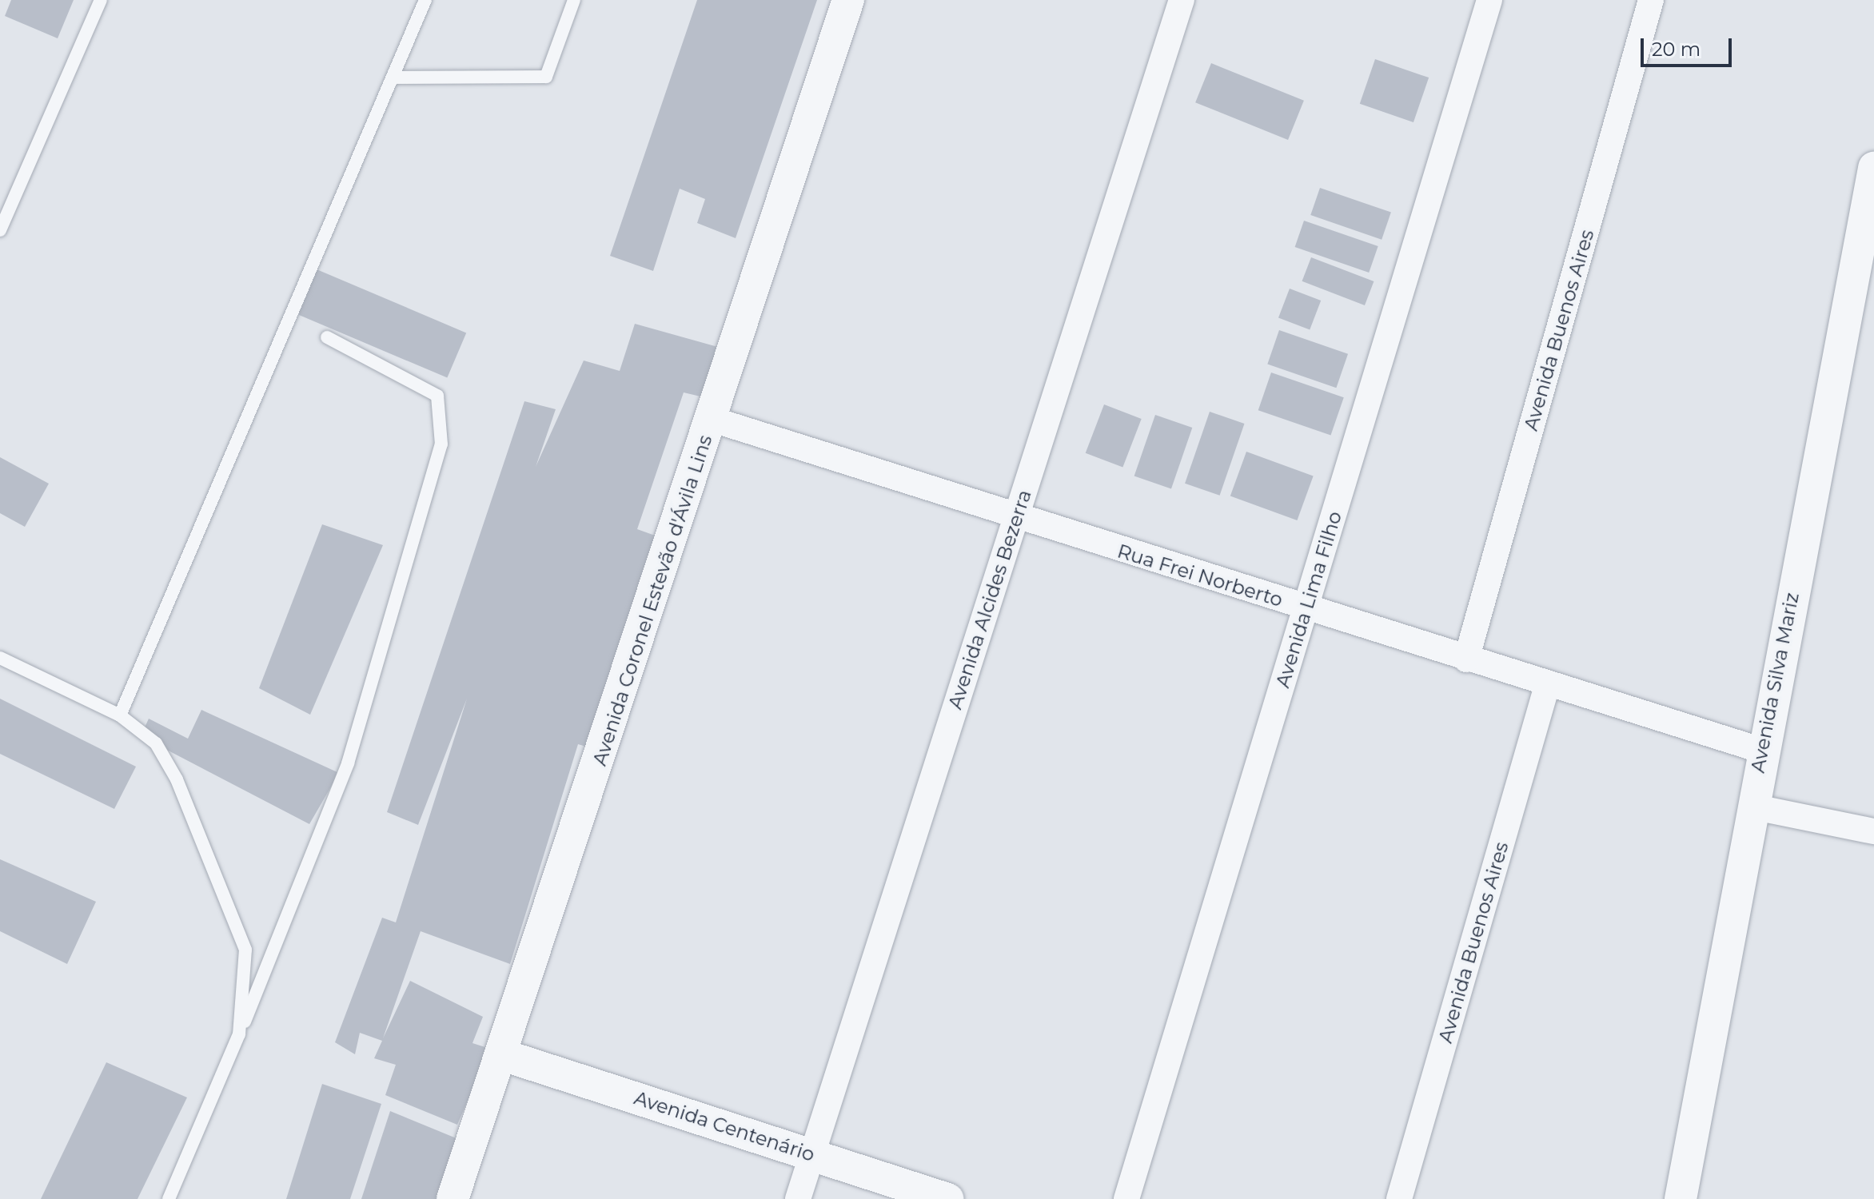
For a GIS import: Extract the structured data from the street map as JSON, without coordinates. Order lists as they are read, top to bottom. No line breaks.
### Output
{"streets":{"street":["Avenida Buenos Aires","Rua Frei Norberto","Avenida Alcides Bezerra","Avenida Lima Filho","Avenida Coronel Estevão d'Ávila Lins","Avenida Silva Mariz","Avenida Centenário"]},"crossings":[["Avenida Buenos Aires","Rua Frei Norberto"],["Rua Frei Norberto","Avenida Alcides Bezerra"],["Rua Frei Norberto","Avenida Lima Filho"],["Rua Frei Norberto","Avenida Coronel Estevão d'Ávila Lins"],["Rua Frei Norberto","Avenida Silva Mariz"],["Avenida Alcides Bezerra","Avenida Centenário"],["Avenida Coronel Estevão d'Ávila Lins","Avenida Centenário"]],"scale_bar":"20 m"}
